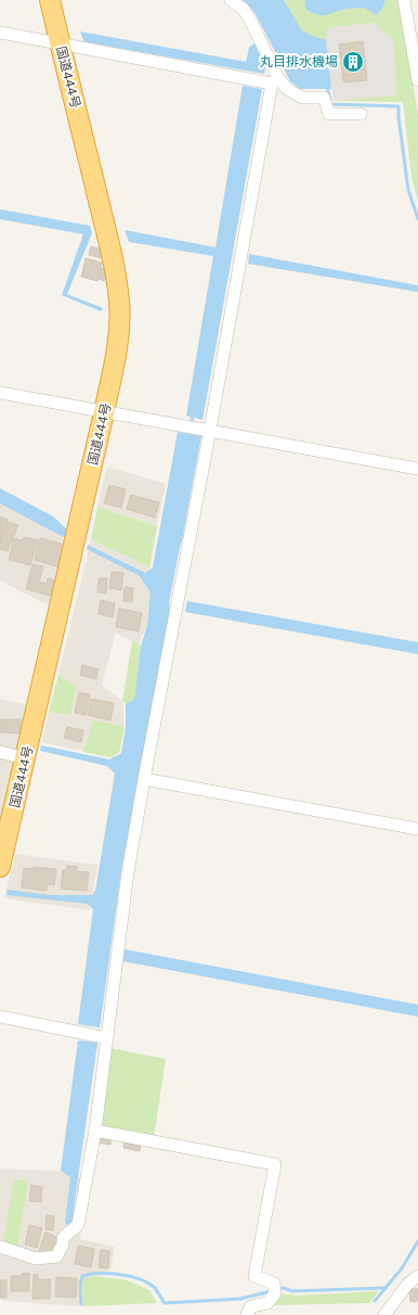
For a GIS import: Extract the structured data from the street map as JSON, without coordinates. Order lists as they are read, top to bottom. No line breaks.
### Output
{"streets":{"highway":["国道444号"]},"places":{"building":["丸目排水機場"]}}
